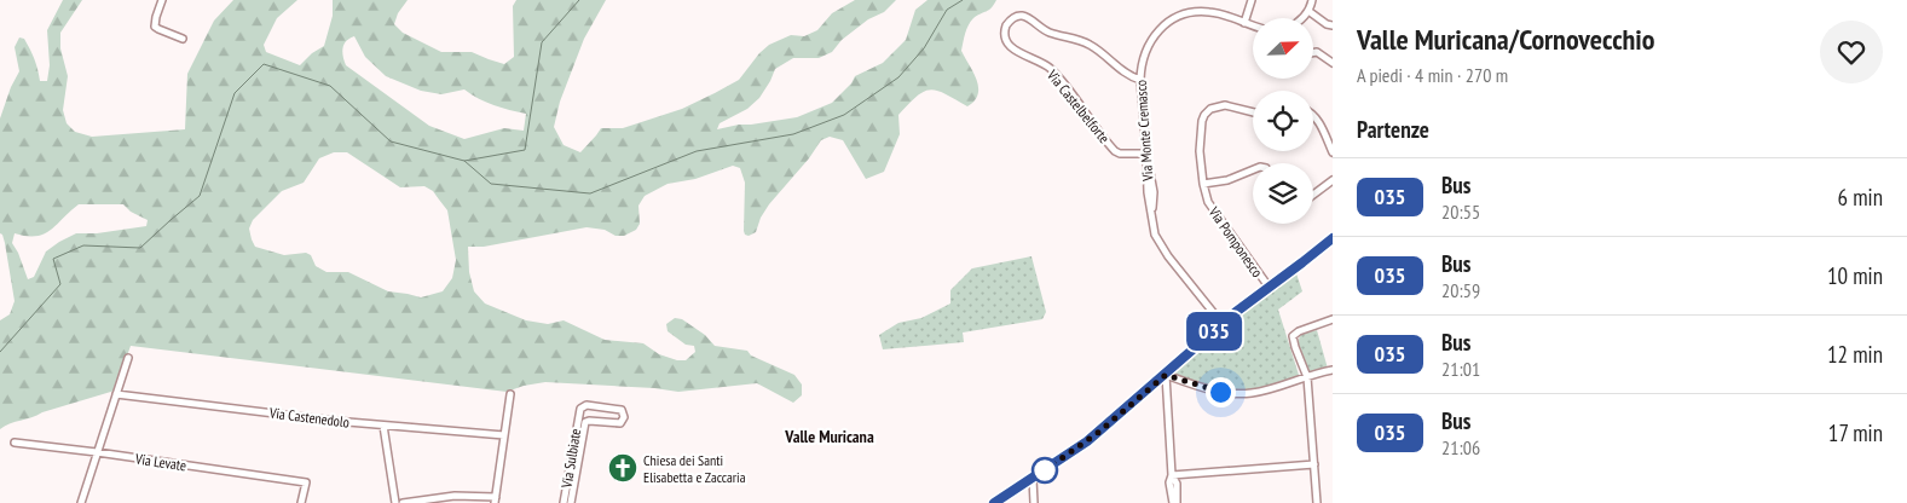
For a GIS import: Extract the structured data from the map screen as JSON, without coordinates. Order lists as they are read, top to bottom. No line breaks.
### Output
{"streets":{"street":["Via Castelbelforte","Via Monte Cremasco","Via Pomponesco","Via Castenedolo","Via Sulbiate","Via Levate"]},"crossings":[["Via Castelbelforte","Via Monte Cremasco"]],"districts":["Valle Muricana"],"places":{"church":["Chiesa dei Santi Elisabetta e Zaccaria"]},"lines":["bus line 035"],"north":"top right","page":{"on_map":"035","heading":[["Valle Muricana/Cornovecchio","A piedi · 4 min · 270 m"],"Partenze"],"list":[{"mark":"035","name":"Bus","note":"20:55","value":"6 min"},{"mark":"035","name":"Bus","note":"20:59","value":"10 min"},{"mark":"035","name":"Bus","note":"21:01","value":"12 min"},{"mark":"035","name":"Bus","note":"21:06","value":"17 min"}]}}
